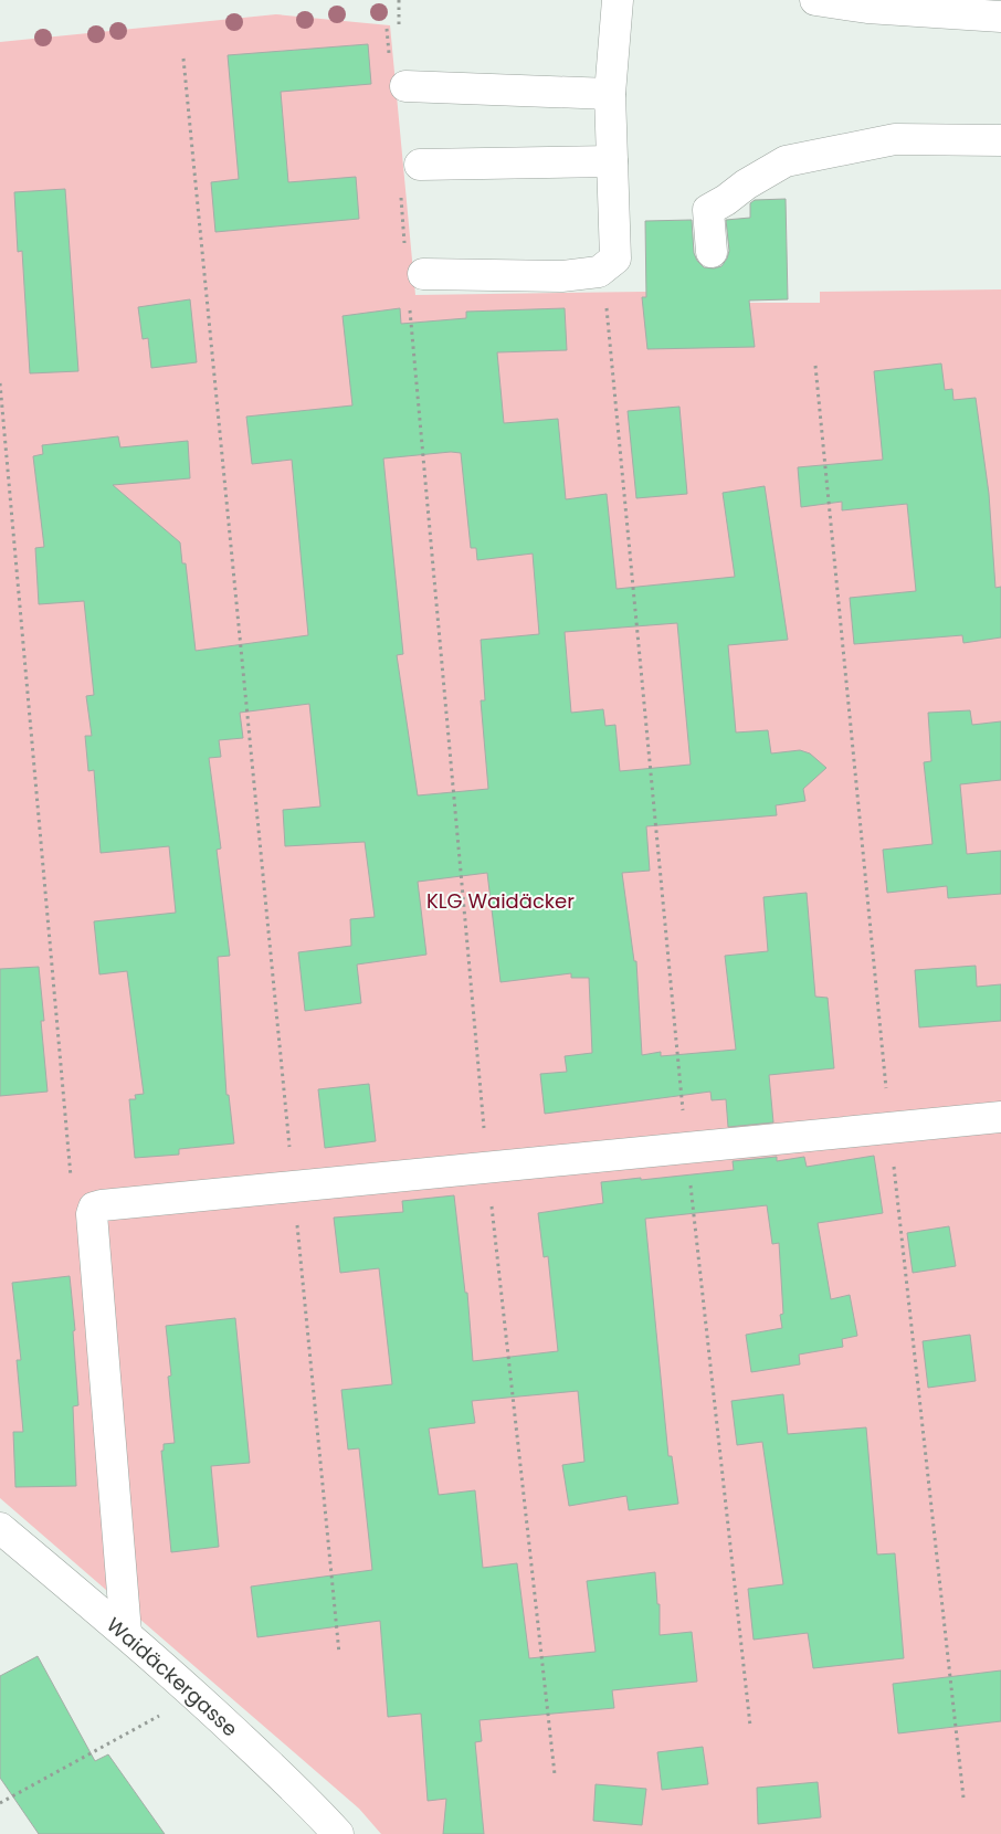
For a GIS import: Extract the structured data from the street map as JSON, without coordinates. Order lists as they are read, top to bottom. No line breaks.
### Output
{"streets":{"street":["Waidäckergasse"]},"parks":["KLG Waidäcker"]}
